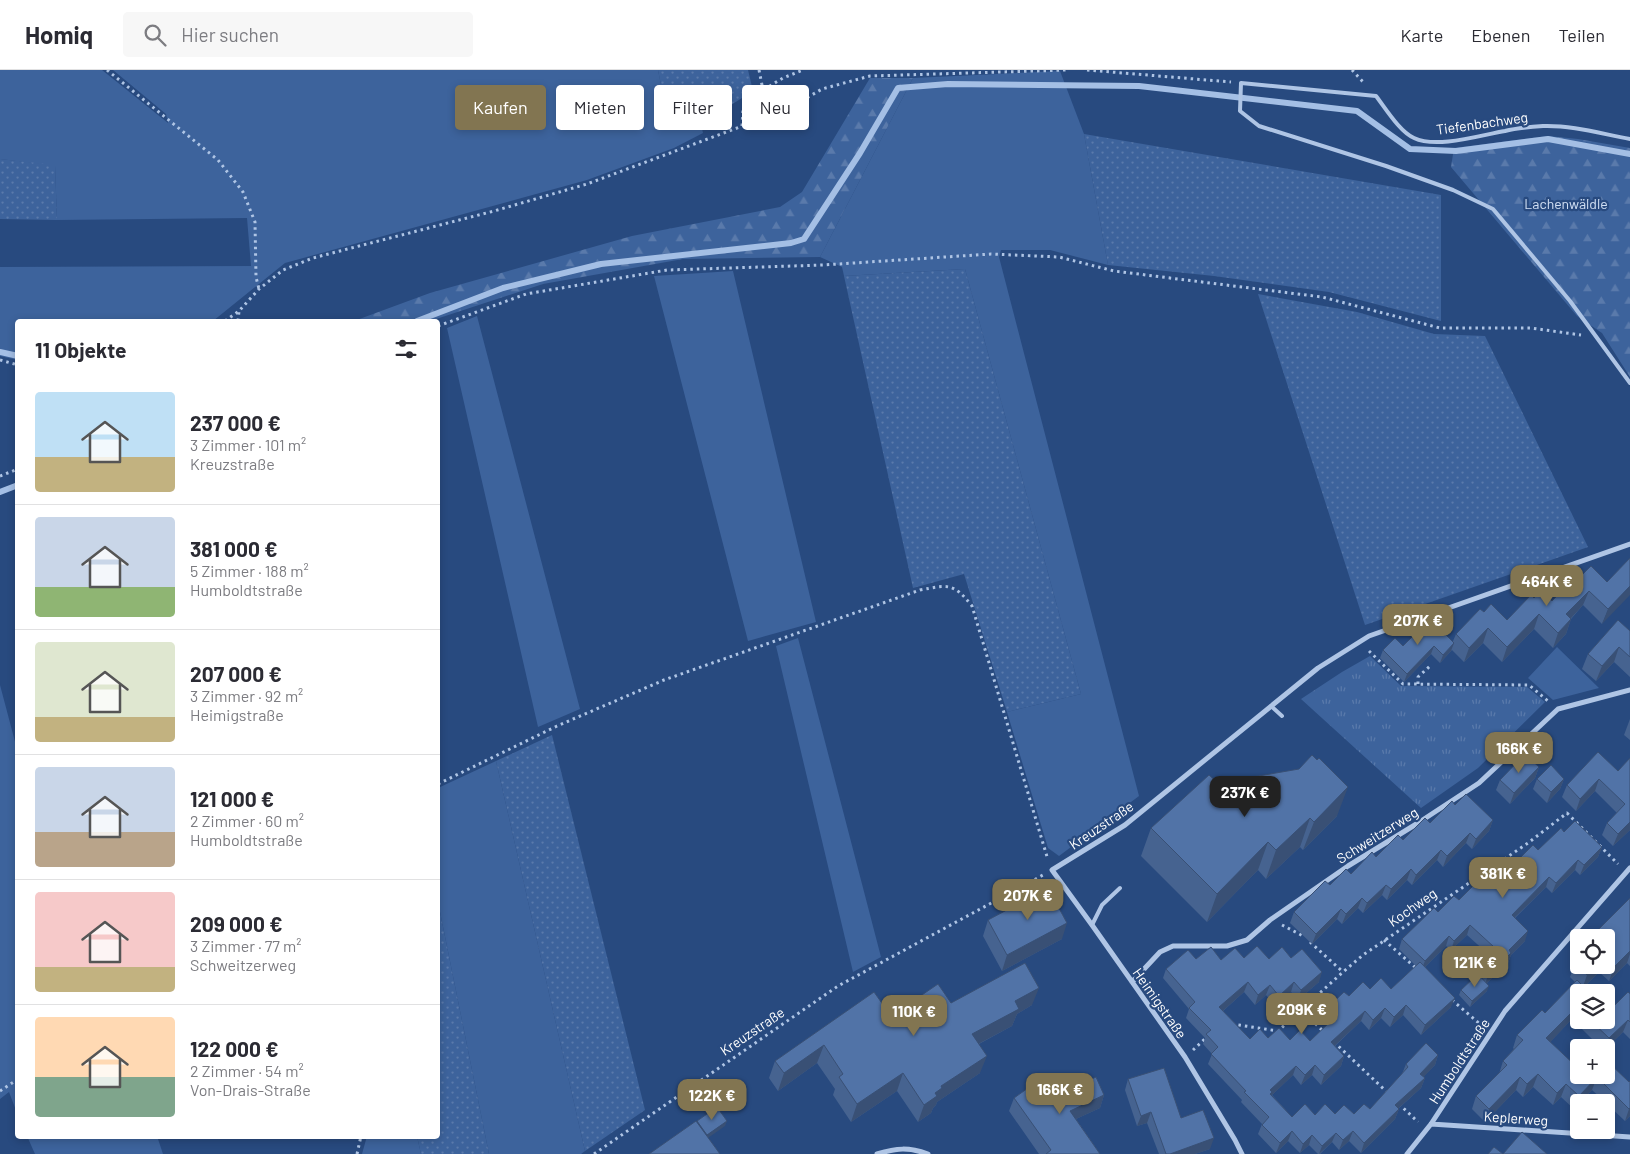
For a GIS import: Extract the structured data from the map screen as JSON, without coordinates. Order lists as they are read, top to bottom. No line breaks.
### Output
{"streets":{"street":["Kreuzstraße","Schweitzerweg","Heimigstraße","Humboldtstraße","Keplerweg"],"lane":["Tiefenbachweg"],"path":["Kochweg"]},"crossings":[["Kreuzstraße","Heimigstraße"],["Schweitzerweg","Heimigstraße"],["Kochweg","Humboldtstraße"],["Humboldtstraße","Keplerweg"]],"parks":["Lachenwäldle"],"page":{"header":"Homiq","search":"Hier suchen","nav":["Karte","Ebenen","Teilen"],"chip":["Kaufen","Mieten","Filter","Neu"],"heading":"11 Objekte","list":[{"name":"237 000 €","note":"3 Zimmer · 101 m² · Kreuzstraße"},{"name":"381 000 €","note":"5 Zimmer · 188 m² · Humboldtstraße"},{"name":"207 000 €","note":"3 Zimmer · 92 m² · Heimigstraße"},{"name":"121 000 €","note":"2 Zimmer · 60 m² · Humboldtstraße"},{"name":"209 000 €","note":"3 Zimmer · 77 m² · Schweitzerweg"},{"name":"122 000 €","note":"2 Zimmer · 54 m² · Von-Drais-Straße"}],"price":["464K €","207K €","166K €","237K €","381K €","207K €","121K €","209K €","110K €","166K €","122K €"],"map_buttons":["+","−"]}}
